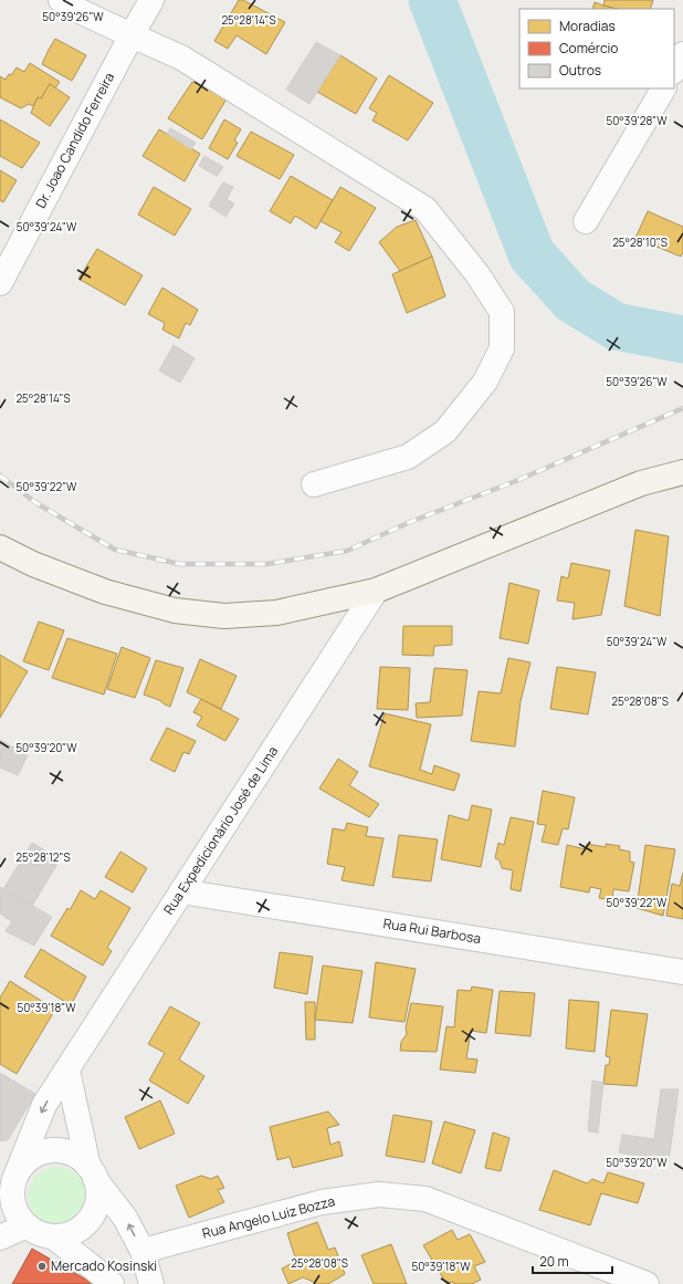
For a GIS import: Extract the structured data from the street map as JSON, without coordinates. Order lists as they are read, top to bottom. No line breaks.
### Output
{"streets":{"street":["Dr. Joao Candido Ferreira","Rua Expedicionário José de Lima","Rua Rui Barbosa","Rua Angelo Luiz Bozza"]},"crossings":[["Rua Expedicionário José de Lima","Rua Rui Barbosa"]],"places":["Mercado Kosinski"],"legend":["Moradias","Comércio","Outros"],"scale_bar":"20 m","coordinates":["50°39'26\"W","25°28'14\"S","50°39'28\"W","50°39'24\"W","25°28'10\"S","50°39'22\"W","25°28'08\"S","50°39'20\"W","25°28'12\"S","50°39'18\"W"]}
